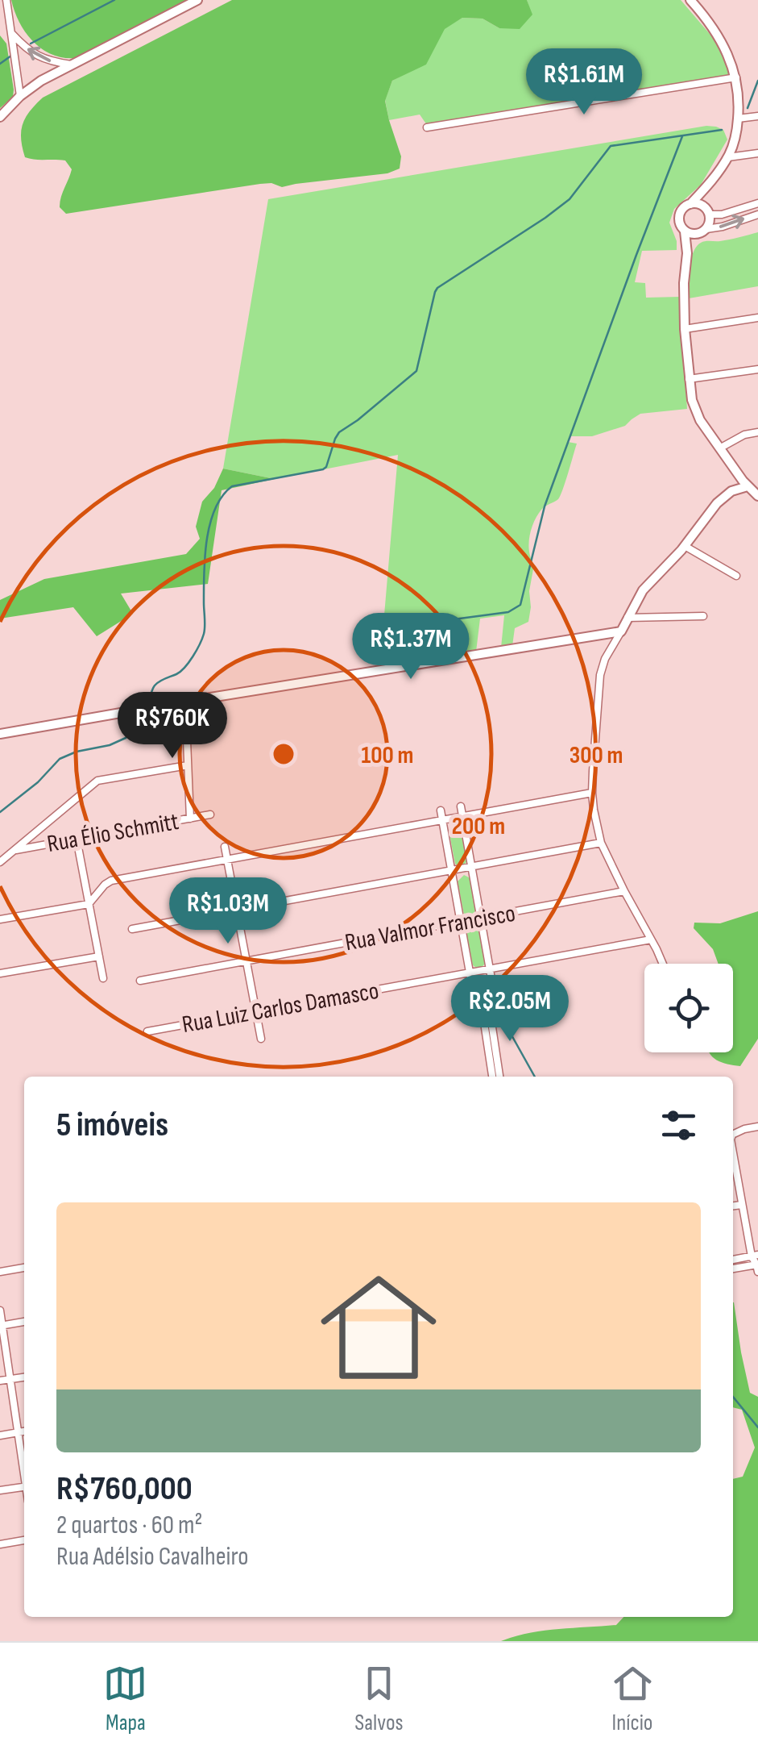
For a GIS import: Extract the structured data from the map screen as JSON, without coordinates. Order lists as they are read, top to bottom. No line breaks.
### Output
{"streets":{"street":["Rua Élio Schmitt","Rua Valmor Francisco","Rua Luiz Carlos Damasco"]},"page":{"price":["R$1.61M","R$1.37M","R$760K","R$1.03M","R$2.05M"],"heading":"5 imóveis","list":[{"name":"R$760,000","note":"2 quartos · 60 m² · Rua Adélsio Cavalheiro"}],"tabs":["Mapa","Salvos","Início"]},"rings":["100 m","300 m","200 m"]}
